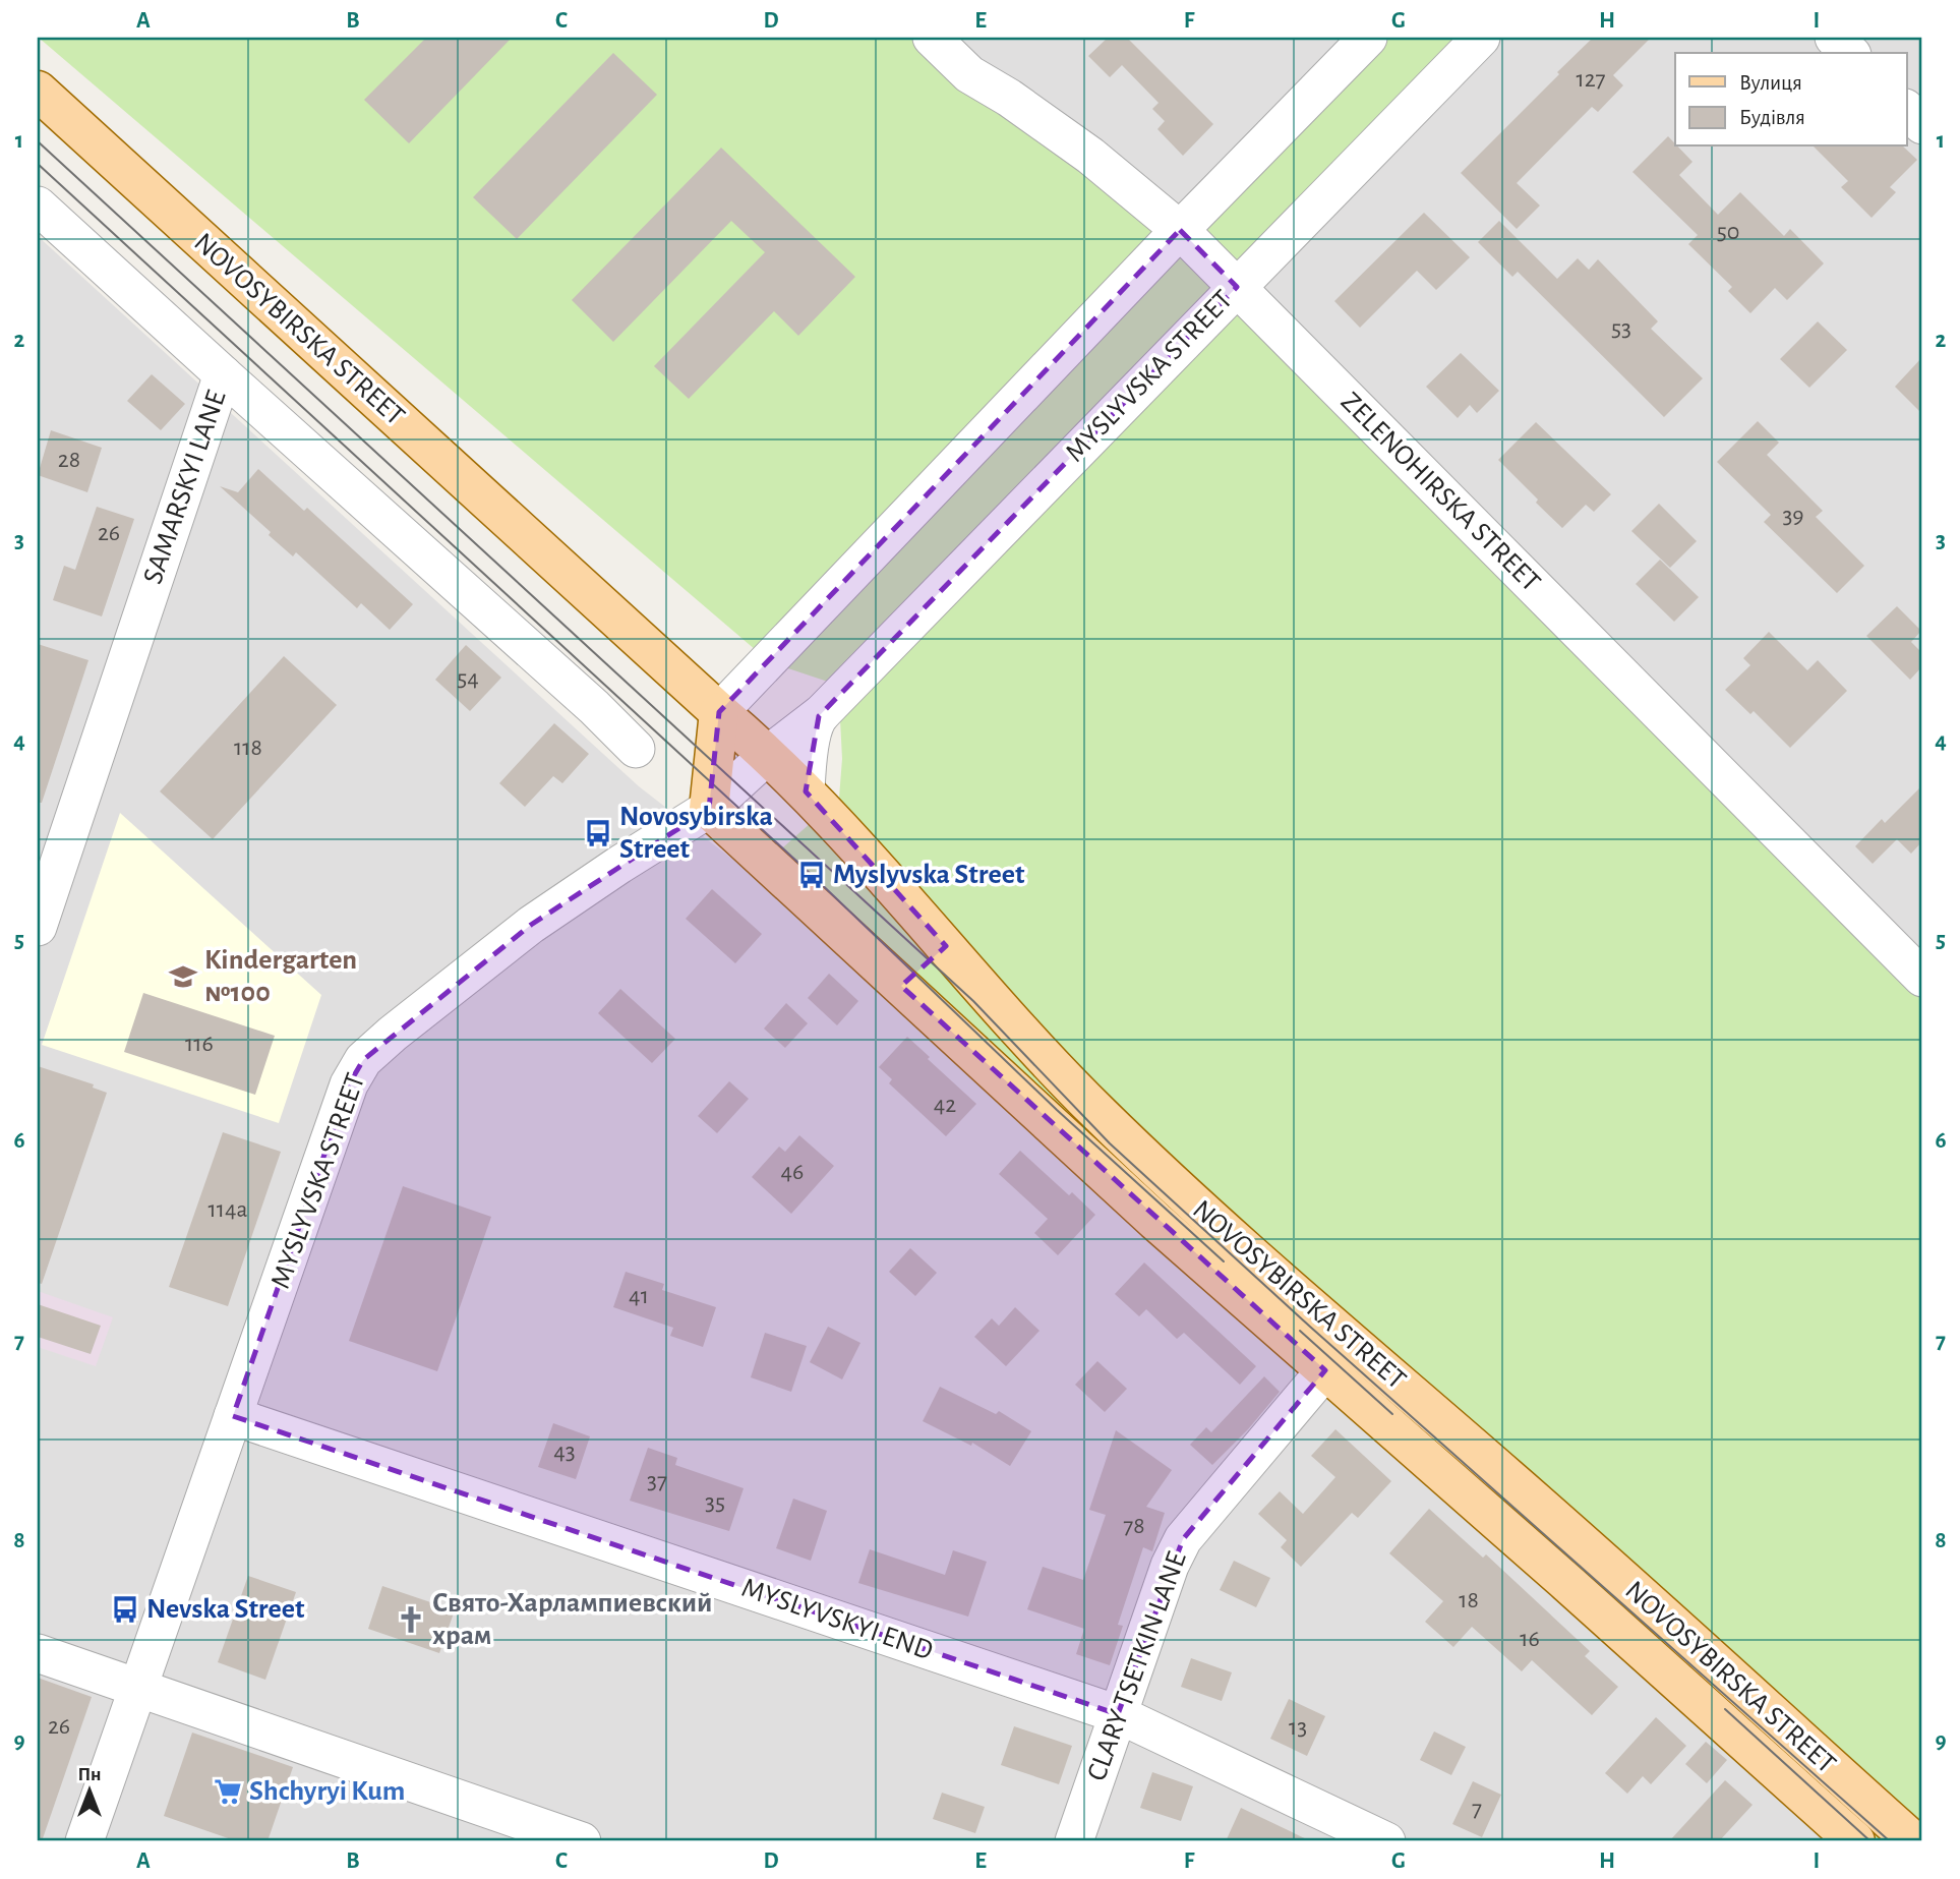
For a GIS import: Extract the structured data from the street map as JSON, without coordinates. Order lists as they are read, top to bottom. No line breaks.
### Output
{"streets":{"main road":["NOVOSYBIRSKA STREET"],"street":["MYSLYVSKA STREET","SAMARSKYI LANE","ZELENOHIRSKA STREET","MYSLYVSKYI END","CLARY TSETKIN LANE"]},"crossings":[["NOVOSYBIRSKA STREET","MYSLYVSKA STREET"],["NOVOSYBIRSKA STREET","CLARY TSETKIN LANE"],["MYSLYVSKA STREET","ZELENOHIRSKA STREET"],["MYSLYVSKA STREET","MYSLYVSKYI END"],["MYSLYVSKYI END","CLARY TSETKIN LANE"]],"places":{"bus stop":["Novosybirska Street","Myslyvska Street","Nevska Street"],"school or university":["Kindergarten №100"],"church":["Свято-Харлампиевский храм"],"supermarket":["Shchyryi Kum"]},"house_numbers":["127","50","53","28","39","26","54","118","116","42","46","114а","41","43","37","35","78","18","16","26","13","7"],"legend":["Вулиця","Будівля"],"north":"top","grid":{"columns":["A","B","C","D","E","F","G","H","I"],"rows":["1","2","3","4","5","6","7","8","9"]}}
